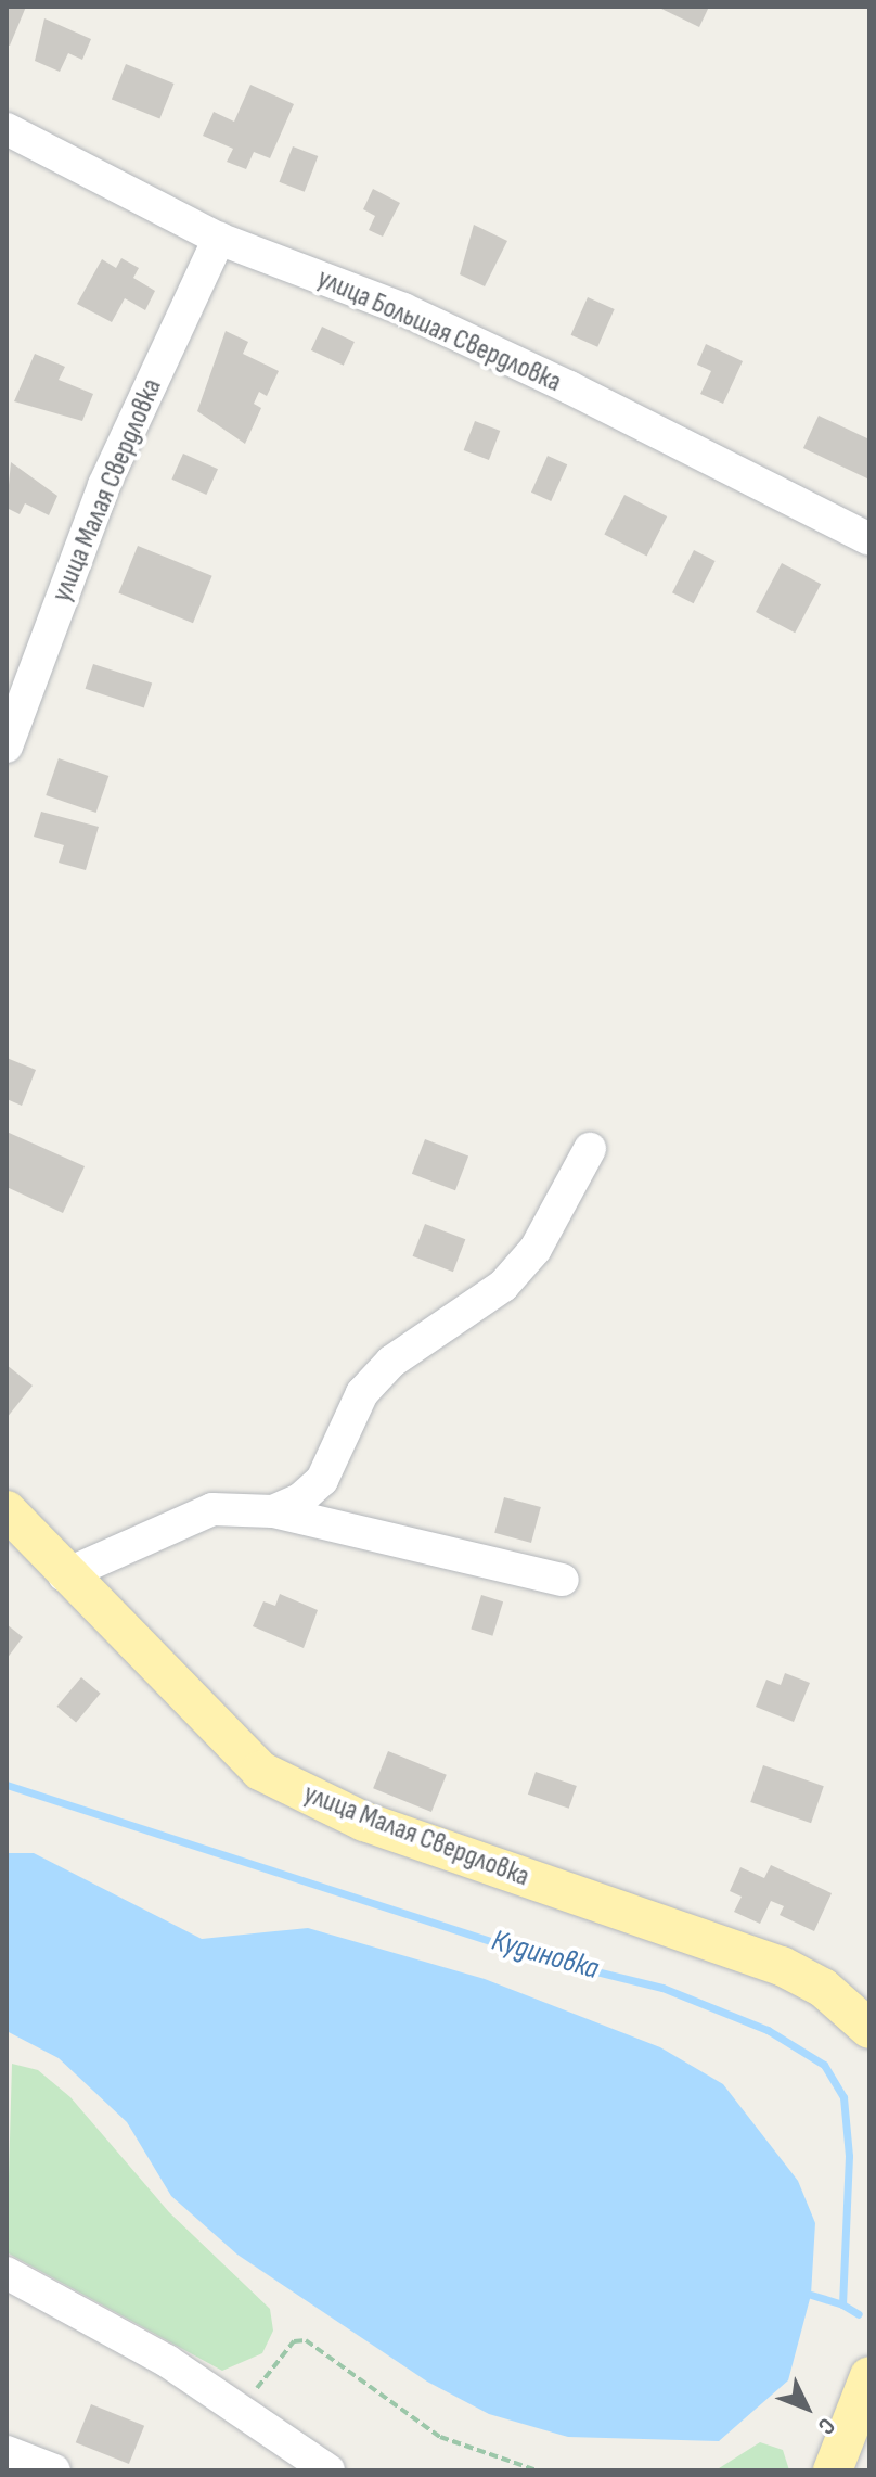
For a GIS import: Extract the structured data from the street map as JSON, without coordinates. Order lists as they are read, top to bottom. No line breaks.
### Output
{"streets":{"main road":["улица Малая Свердловка"],"street":["улица Большая Свердловка"]},"crossings":[["улица Большая Свердловка","улица Малая Свердловка"]],"water":["Кудиновка"],"north":"bottom right"}
